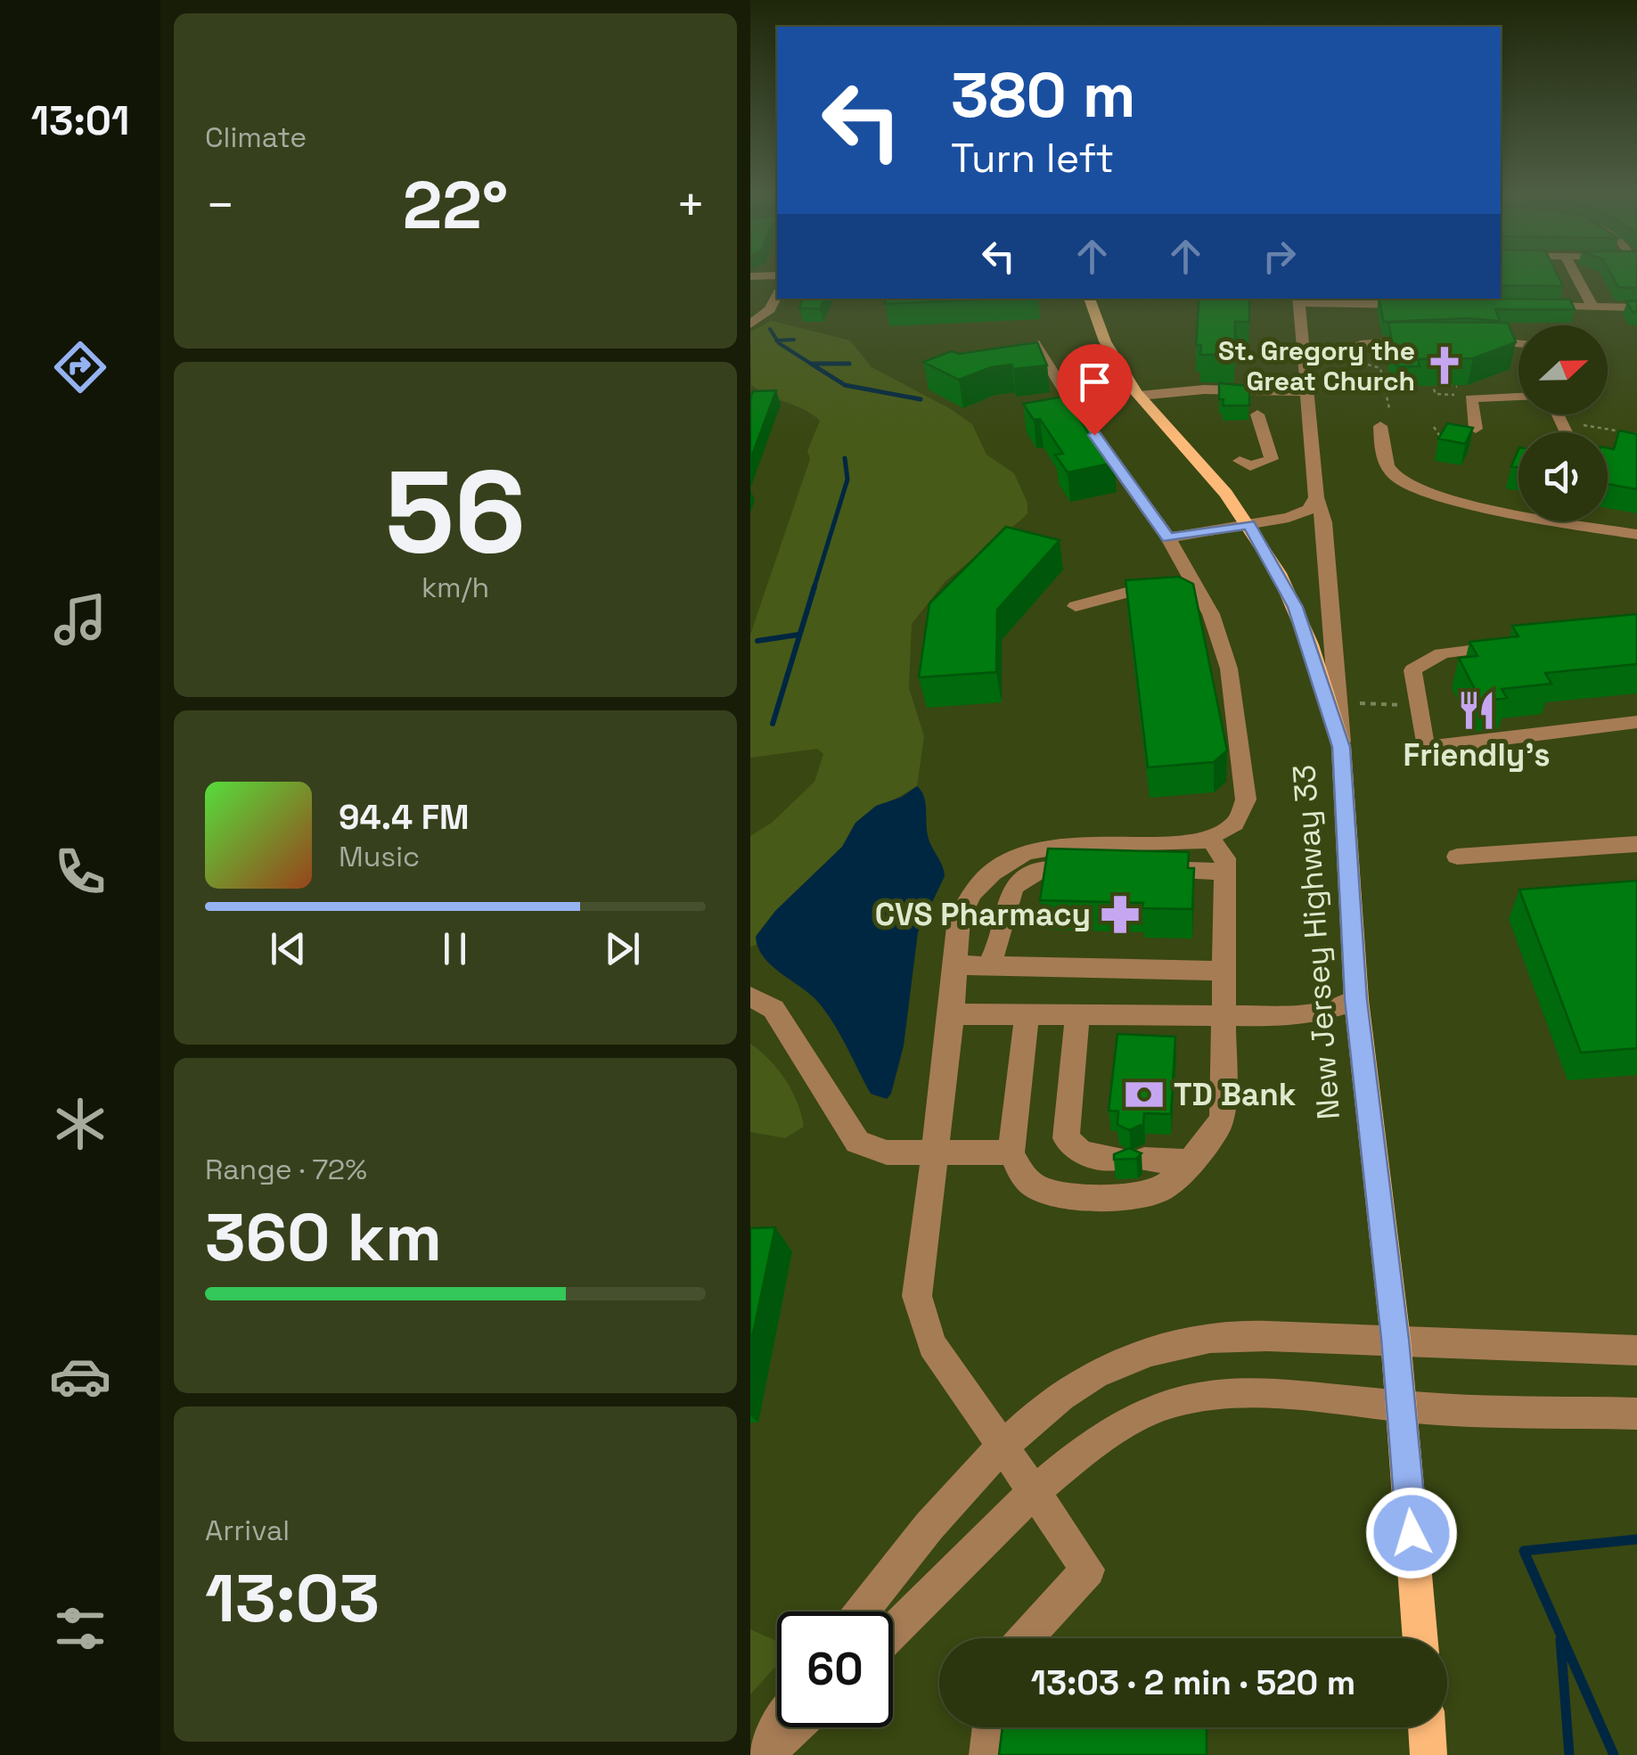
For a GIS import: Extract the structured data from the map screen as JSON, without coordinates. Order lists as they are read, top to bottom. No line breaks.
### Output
{"streets":{"main road":["New Jersey Highway 33"]},"places":{"church":["St. Gregory the Great Church"],"restaurant":["Friendly's"],"pharmacy":["CVS Pharmacy"],"bank":["TD Bank"]},"north":"right","page":{"tabs":"13:01","tile":["Climate",["56","km/h"],["Range · 72%","360 km"],["Arrival","13:03"]],"turn":["380 m","Turn left"],"heat":["−","22°","+"],"song":["94.4 FM","Music"],"limit":"60","trip":"13:03 · 2 min · 520 m"}}
